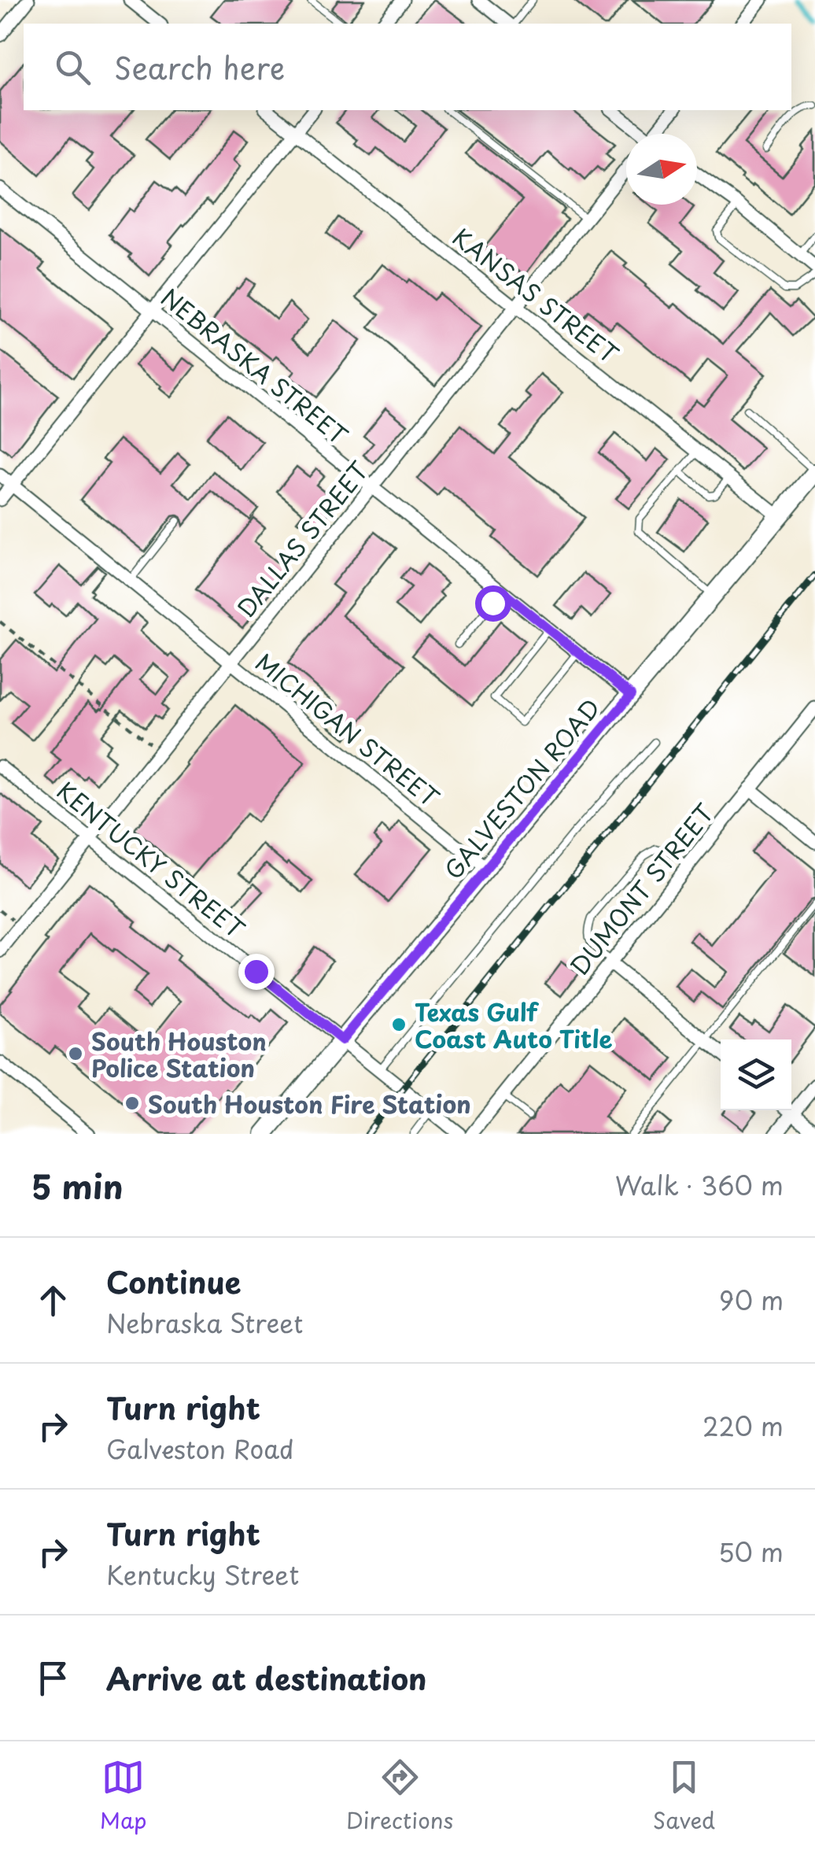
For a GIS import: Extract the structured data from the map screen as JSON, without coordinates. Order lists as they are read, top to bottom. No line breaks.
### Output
{"streets":{"main road":["GALVESTON ROAD"],"street":["KANSAS STREET","NEBRASKA STREET","DALLAS STREET","MICHIGAN STREET","KENTUCKY STREET","DUMONT STREET"]},"crossings":[["KANSAS STREET","DALLAS STREET"],["KANSAS STREET","GALVESTON ROAD"],["NEBRASKA STREET","DALLAS STREET"],["NEBRASKA STREET","GALVESTON ROAD"],["DALLAS STREET","MICHIGAN STREET"],["DALLAS STREET","KENTUCKY STREET"],["MICHIGAN STREET","GALVESTON ROAD"],["GALVESTON ROAD","KENTUCKY STREET"]],"places":["Texas Gulf Coast Auto Title","South Houston Police Station","South Houston Fire Station"],"north":"right","page":{"search":"Search here","heading":["5 min","Walk · 360 m"],"list":[["Continue","Nebraska Street","90 m"],["Turn right","Galveston Road","220 m"],["Turn right","Kentucky Street","50 m"],"Arrive at destination"],"nav":["Map","Directions","Saved"]}}
